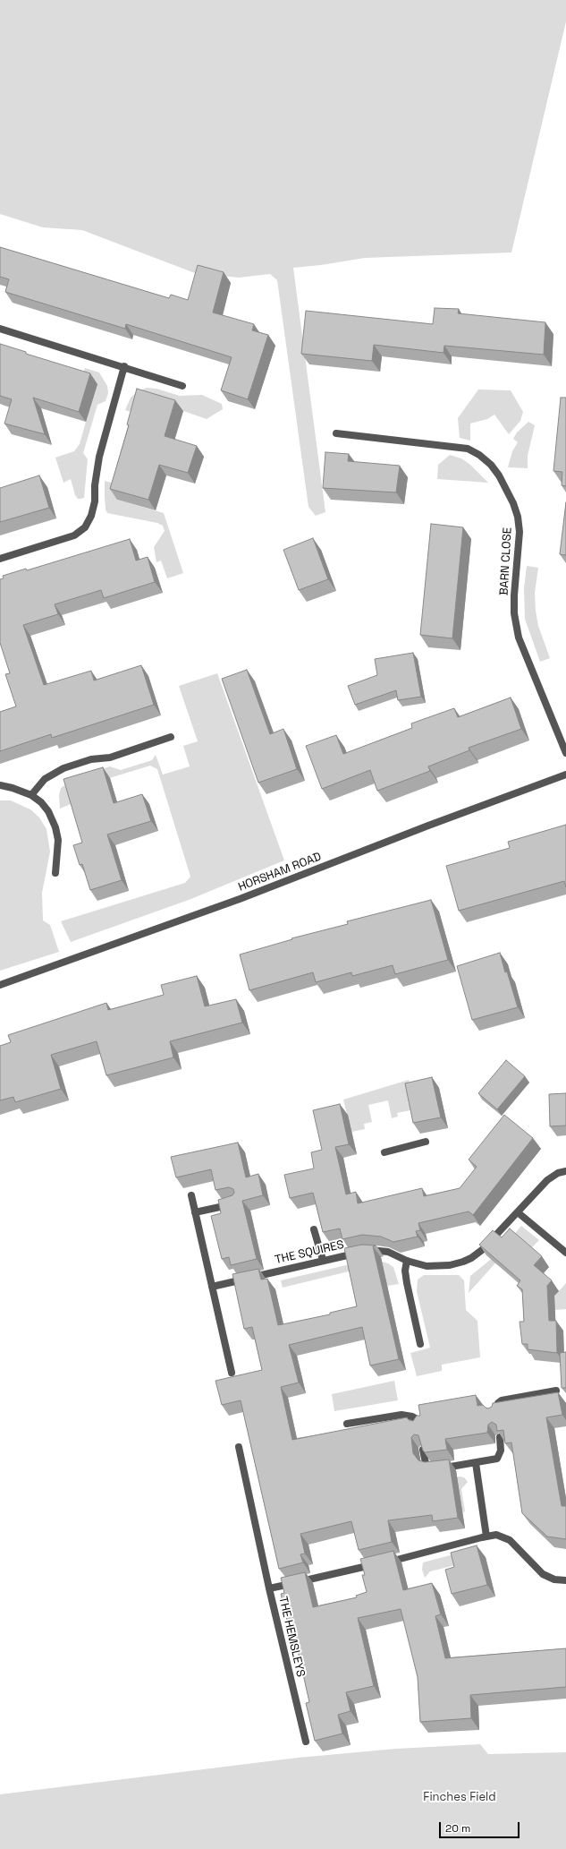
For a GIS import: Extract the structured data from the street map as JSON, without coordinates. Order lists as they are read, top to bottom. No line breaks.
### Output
{"streets":{"street":["BARN CLOSE","HORSHAM ROAD","THE SQUIRES","THE HEMSLEYS"]},"parks":["Finches Field"],"scale_bar":"20 m"}
